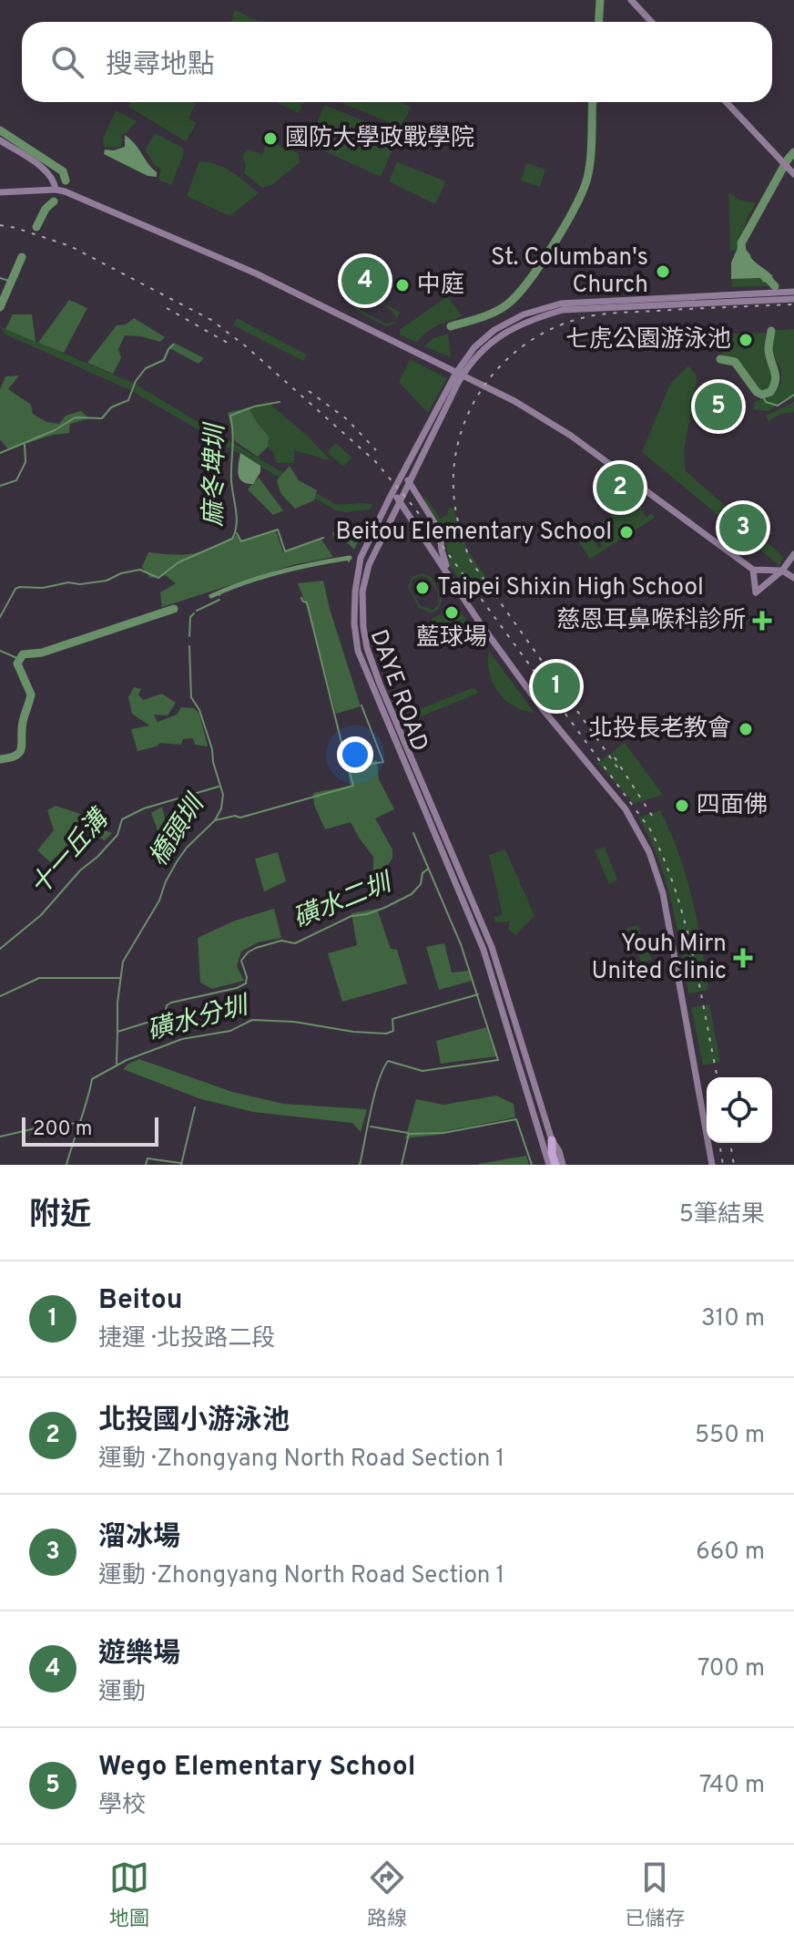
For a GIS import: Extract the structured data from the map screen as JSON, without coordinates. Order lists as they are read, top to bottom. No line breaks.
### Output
{"streets":{"main road":["DAYE ROAD"]},"water":["麻冬埤圳","橋頭圳","十一丘溝","磺水二圳","磺水分圳"],"places":{"other":["國防大學政戰學院","St. Columban's Church","中庭","七虎公園游泳池","Beitou Elementary School","Taipei Shixin High School","藍球場","北投長老教會","四面佛"],"health":["慈恩耳鼻喉科診所","Youh Mirn United Clinic"]},"scale_bar":"200 m","page":{"search":"搜尋地點","pins":["4","5","2","3","1"],"scale":"200 m","heading":["附近","5筆結果"],"list":[{"mark":"1","name":"Beitou","note":"捷運 · 北投路二段","value":"310 m"},{"mark":"2","name":"北投國小游泳池","note":"運動 · Zhongyang North Road Section 1","value":"550 m"},{"mark":"3","name":"溜冰場","note":"運動 · Zhongyang North Road Section 1","value":"660 m"},{"mark":"4","name":"遊樂場","note":"運動","value":"700 m"},{"mark":"5","name":"Wego Elementary School","note":"學校","value":"740 m"}],"nav":["地圖","路線","已儲存"]}}
